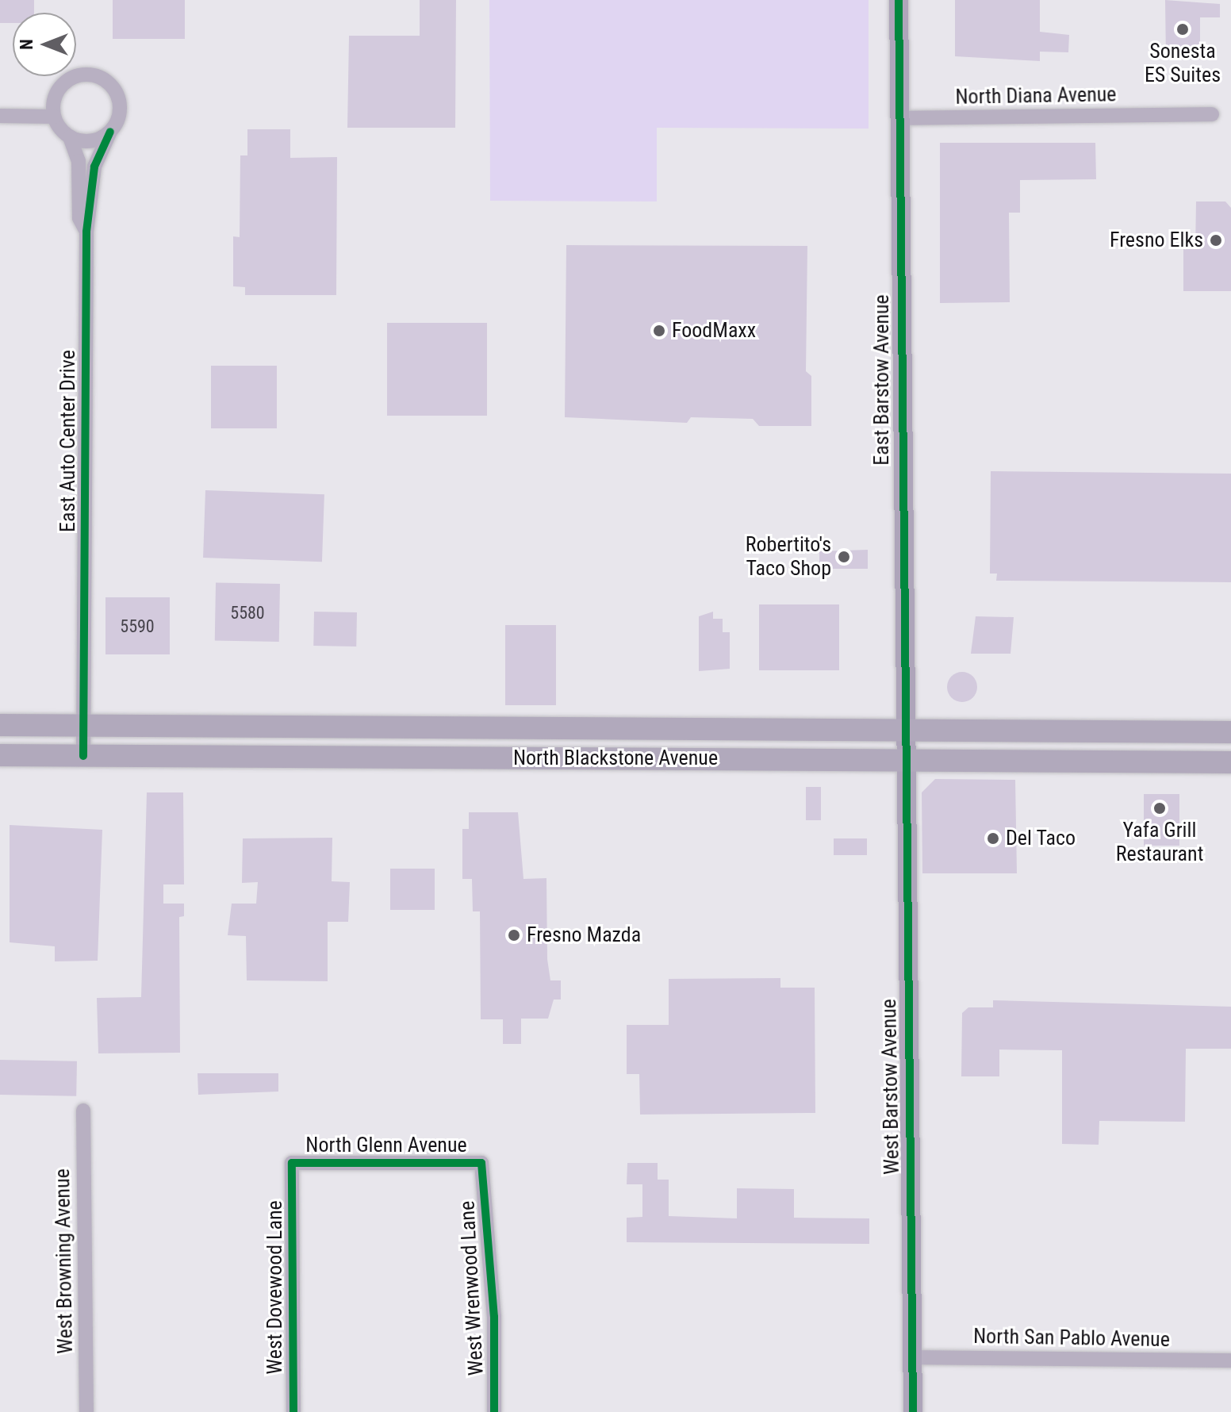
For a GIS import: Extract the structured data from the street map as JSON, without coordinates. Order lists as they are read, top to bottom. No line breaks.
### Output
{"streets":{"main road":["East Barstow Avenue","North Blackstone Avenue","West Barstow Avenue"],"street":["North Diana Avenue","East Auto Center Drive","North Glenn Avenue","West Browning Avenue","West Dovewood Lane","West Wrenwood Lane","North San Pablo Avenue"]},"crossings":[["North Diana Avenue","East Barstow Avenue"],["East Barstow Avenue","North Blackstone Avenue"],["East Barstow Avenue","West Barstow Avenue"],["East Auto Center Drive","North Blackstone Avenue"],["North Blackstone Avenue","West Barstow Avenue"],["West Barstow Avenue","North San Pablo Avenue"],["North Glenn Avenue","West Dovewood Lane"],["North Glenn Avenue","West Wrenwood Lane"]],"places":["Sonesta ES Suites","Fresno Elks","FoodMaxx","Robertito's Taco Shop","Yafa Grill Restaurant","Del Taco","Fresno Mazda"],"house_numbers":["5580","5590"],"north":"left"}
